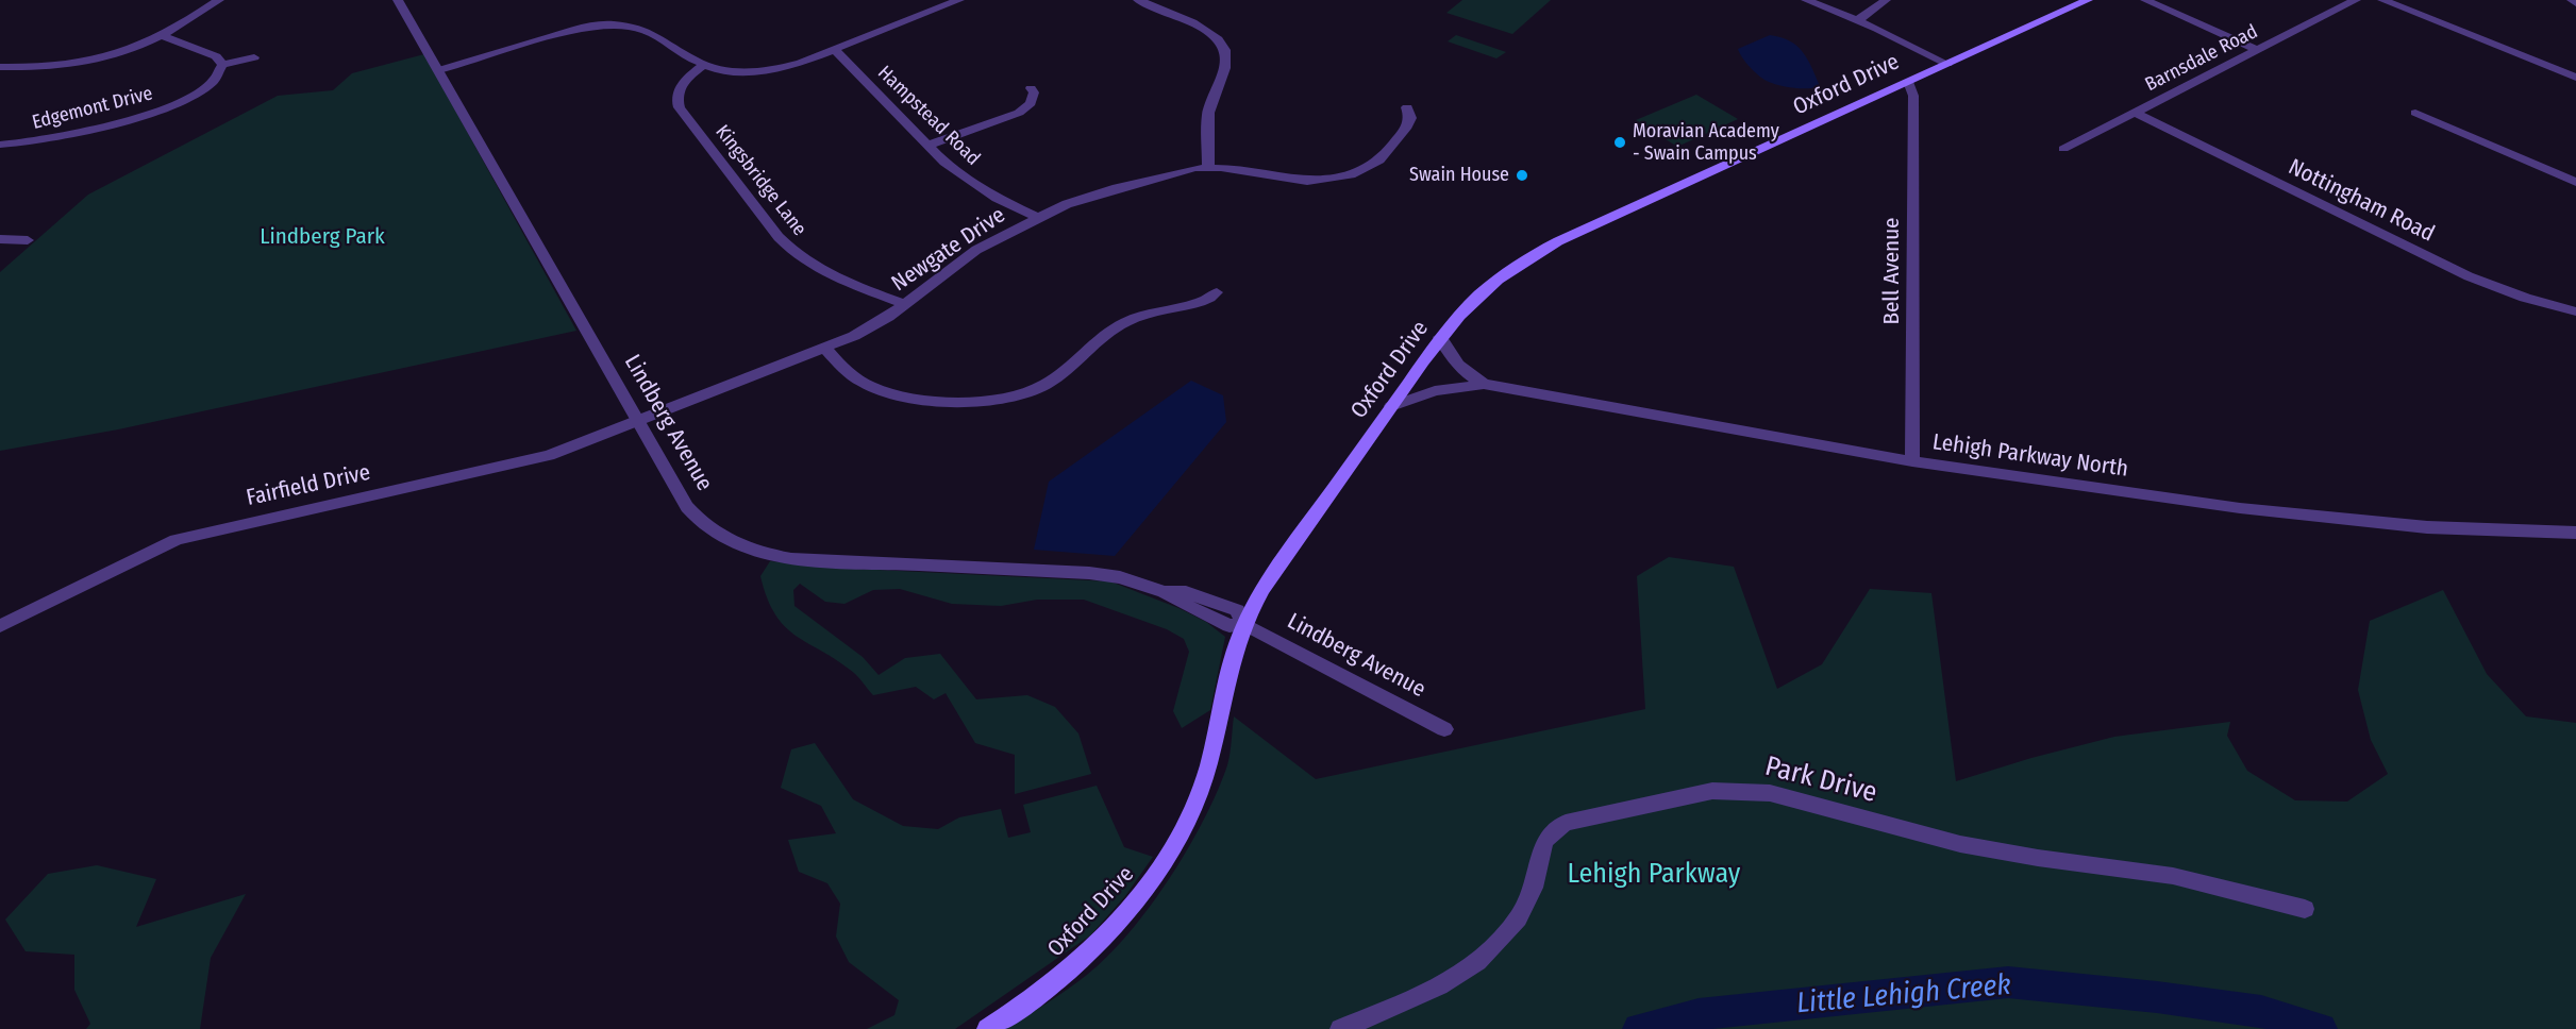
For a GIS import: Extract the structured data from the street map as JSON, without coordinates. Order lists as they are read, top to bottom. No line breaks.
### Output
{"streets":{"main road":["Oxford Drive"],"street":["Barnsdale Road","Edgemont Drive","Hampstead Road","Kingsbridge Lane","Nottingham Road","Newgate Drive","Bell Avenue","Lindberg Avenue","Lehigh Parkway North","Fairfield Drive","Park Drive"]},"crossings":[["Barnsdale Road","Nottingham Road"],["Oxford Drive","Bell Avenue"],["Oxford Drive","Lindberg Avenue"],["Oxford Drive","Lehigh Parkway North"],["Hampstead Road","Newgate Drive"],["Kingsbridge Lane","Newgate Drive"],["Newgate Drive","Lindberg Avenue"],["Newgate Drive","Fairfield Drive"],["Bell Avenue","Lehigh Parkway North"],["Lindberg Avenue","Fairfield Drive"]],"water":["Little Lehigh Creek"],"parks":["Lindberg Park","Lehigh Parkway"],"places":["Moravian Academy - Swain Campus","Swain House"]}
